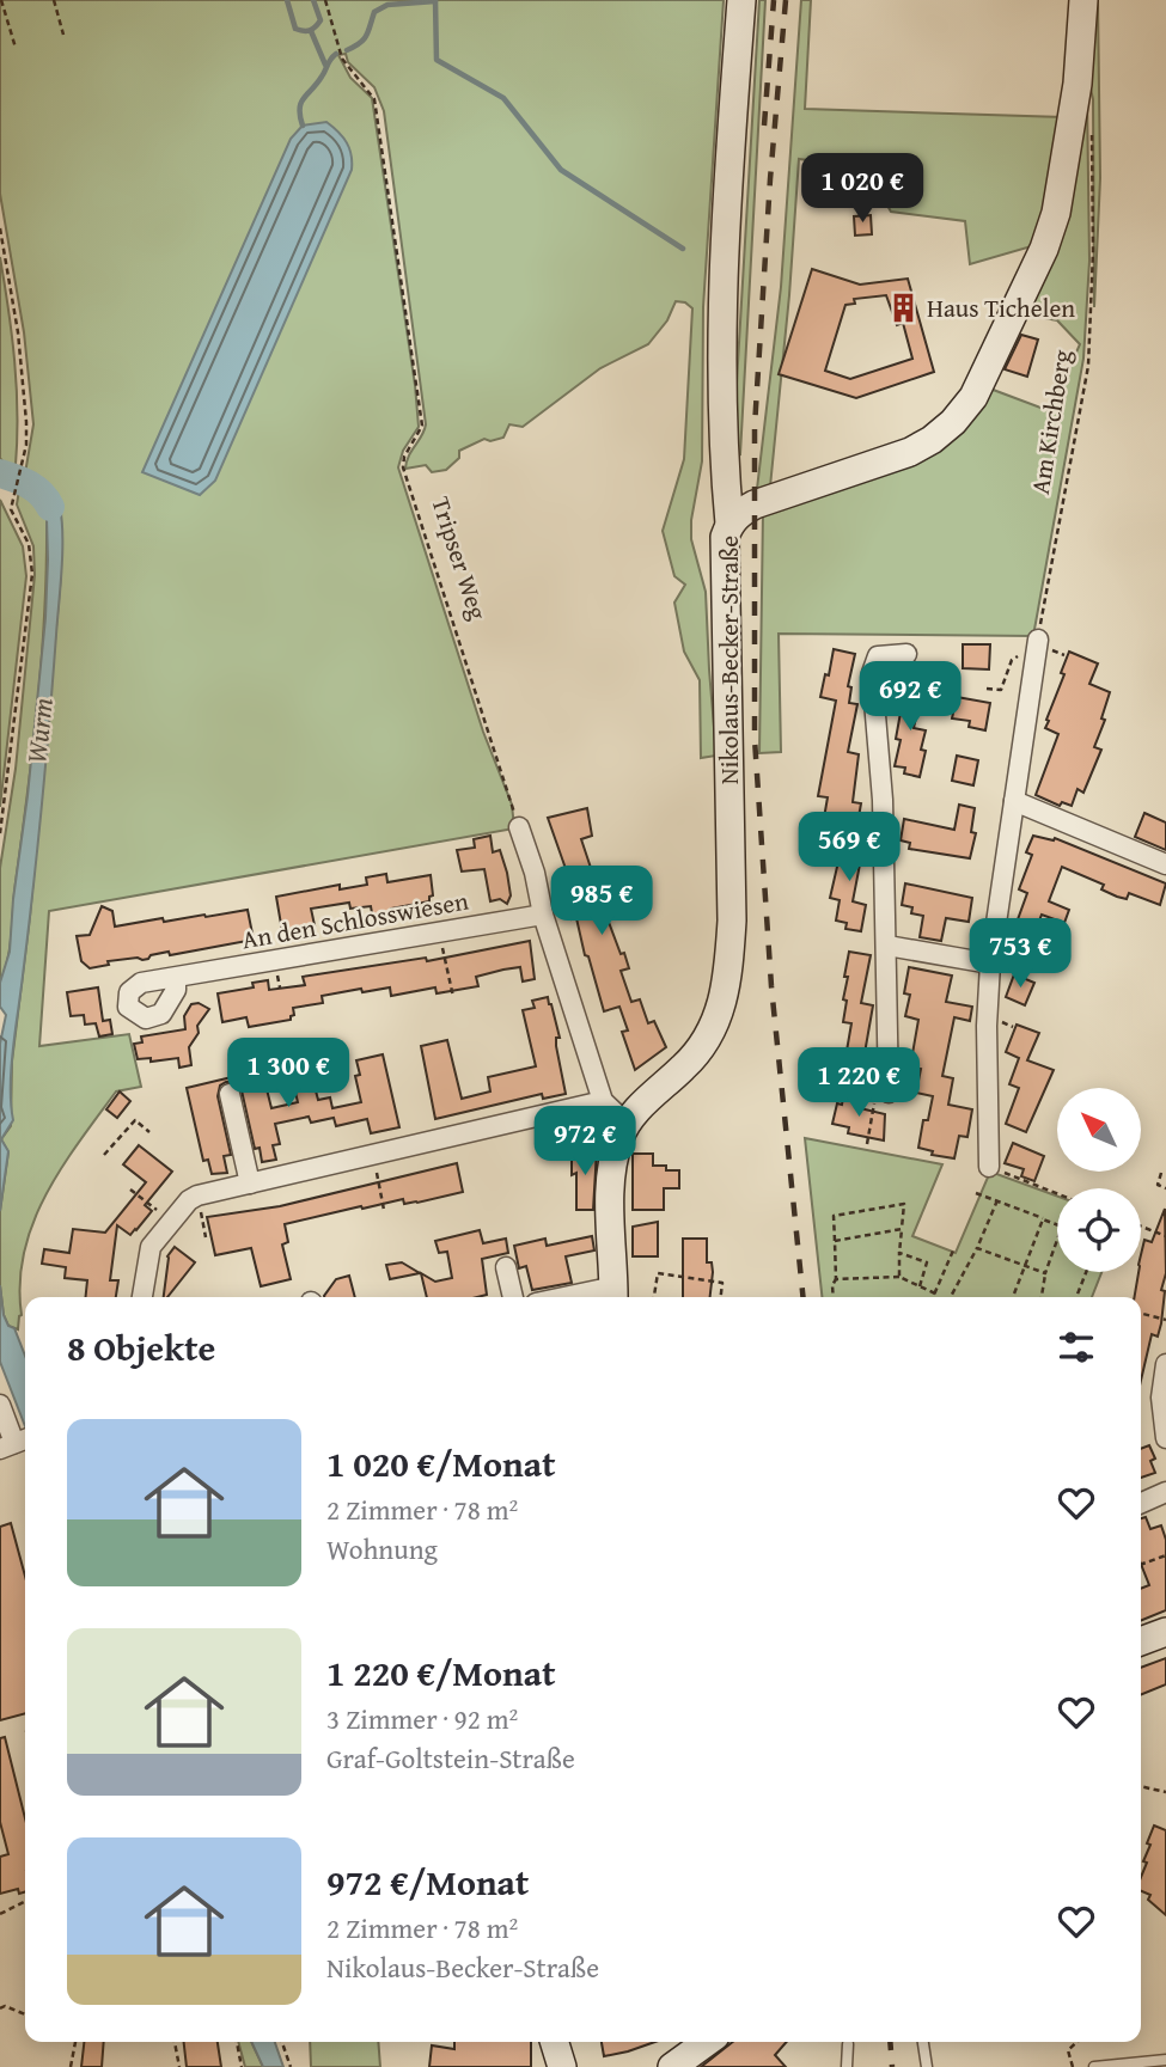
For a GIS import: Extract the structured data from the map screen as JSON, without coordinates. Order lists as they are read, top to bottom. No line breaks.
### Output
{"streets":{"main road":["Nikolaus-Becker-Straße"],"street":["An den Schlosswiesen"],"path":["Am Kirchberg","Tripser Weg"]},"water":["Wurm"],"places":{"building":["Haus Tichelen"]},"north":"top left","page":{"price":["1 020 €","692 €","569 €","985 €","753 €","1 300 €","1 220 €","972 €"],"heading":"8 Objekte","list":[{"name":"1 020 €/Monat","note":"2 Zimmer · 78 m² · Wohnung"},{"name":"1 220 €/Monat","note":"3 Zimmer · 92 m² · Graf-Goltstein-Straße"},{"name":"972 €/Monat","note":"2 Zimmer · 78 m² · Nikolaus-Becker-Straße"}]}}
